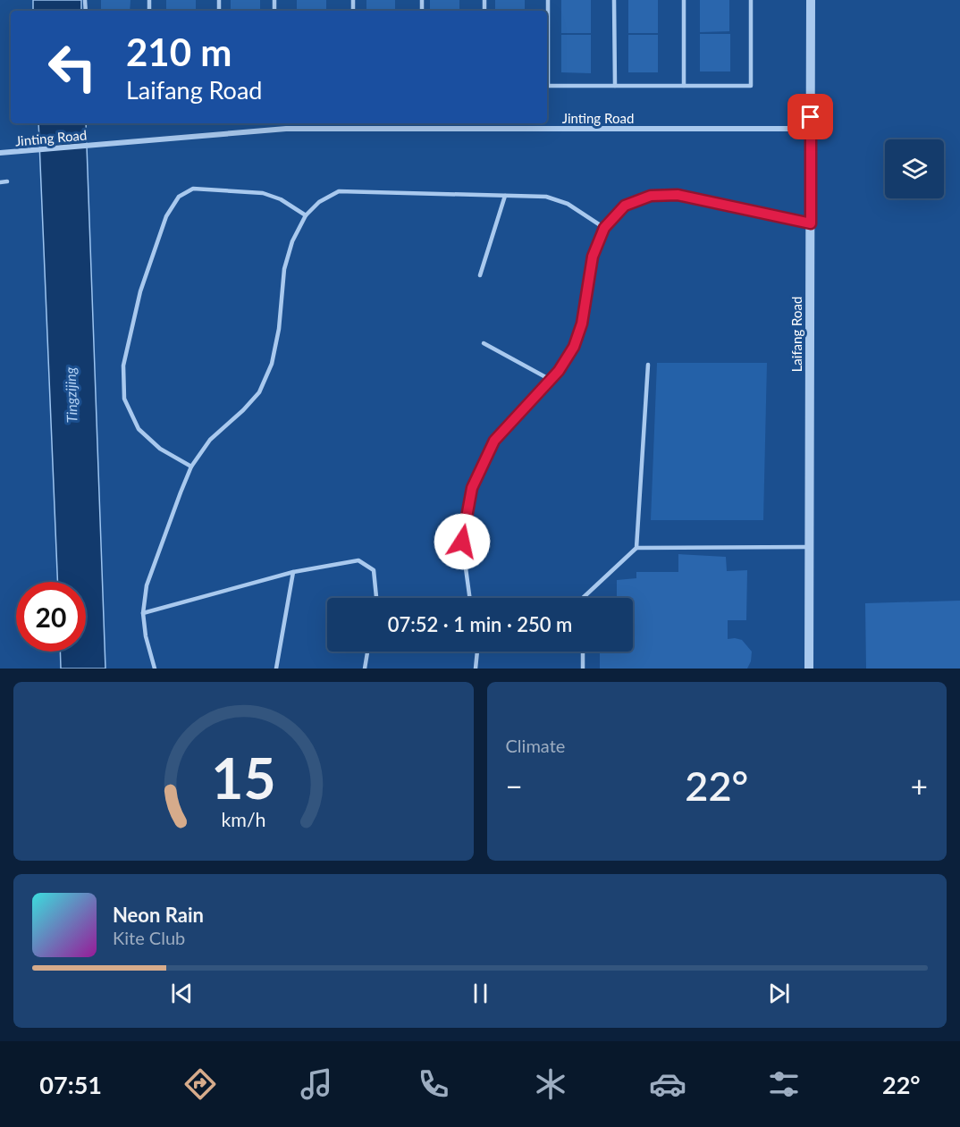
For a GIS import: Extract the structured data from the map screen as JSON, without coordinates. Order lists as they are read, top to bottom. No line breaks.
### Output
{"streets":{"street":["Jinting Road","Laifang Road"]},"crossings":[["Jinting Road","Laifang Road"]],"water":["Tingzijing"],"page":{"turn":["210 m","Laifang Road"],"limit":"20","trip":"07:52 · 1 min · 250 m","tile":"Climate","heat":["−","22°","+"],"song":["Neon Rain","Kite Club"],"tabs":["07:51","22°"],"gauge":["15","km/h"]}}
